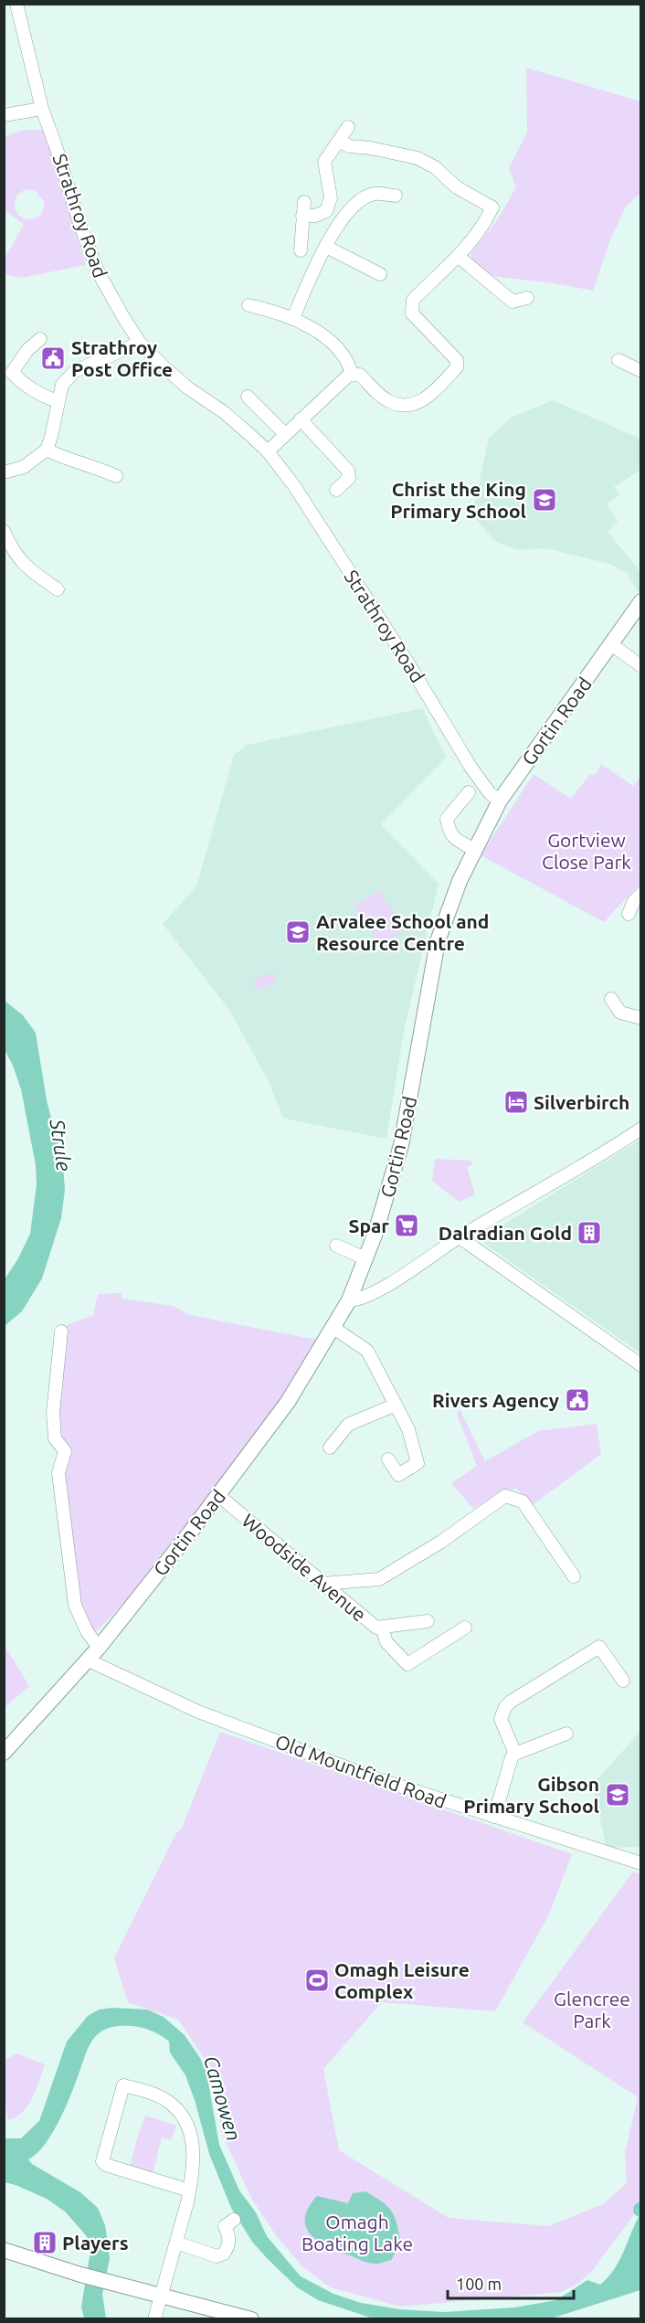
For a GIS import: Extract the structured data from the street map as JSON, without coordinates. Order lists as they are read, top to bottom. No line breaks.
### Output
{"streets":{"main road":["Gortin Road"],"street":["Strathroy Road","Woodside Avenue","Old Mountfield Road"]},"crossings":[["Strathroy Road","Gortin Road"],["Gortin Road","Woodside Avenue"],["Gortin Road","Old Mountfield Road"]],"water":["Strule","Camowen"],"parks":["Gortview Close Park","Glencree Park","Omagh Boating Lake"],"places":{"public building":["Strathroy Post Office","Rivers Agency"],"school or university":["Christ the King Primary School","Arvalee School and Resource Centre","Gibson Primary School"],"hotel":["Silverbirch"],"supermarket":["Spar"],"building":["Dalradian Gold","Players"],"sports":["Omagh Leisure Complex"]},"scale_bar":"100 m"}
